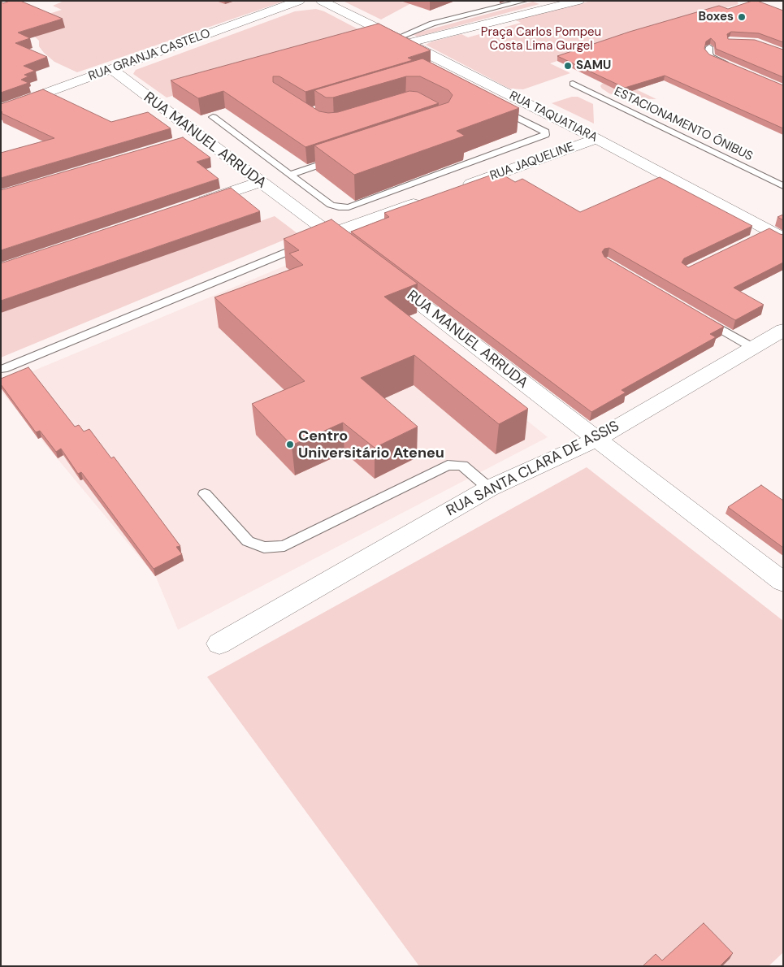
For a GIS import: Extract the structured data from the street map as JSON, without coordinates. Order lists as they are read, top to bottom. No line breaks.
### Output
{"streets":{"street":["RUA GRANJA CASTELO","RUA TAQUATIARA","RUA MANUEL ARRUDA","RUA JAQUELINE","RUA SANTA CLARA DE ASSIS"],"lane":["ESTACIONAMENTO ÔNIBUS"]},"crossings":[["RUA GRANJA CASTELO","RUA MANUEL ARRUDA"],["RUA TAQUATIARA","RUA JAQUELINE"],["RUA MANUEL ARRUDA","RUA SANTA CLARA DE ASSIS"]],"parks":["Praça Carlos Pompeu Costa Lima Gurgel"],"places":["Boxes","SAMU","Centro Universitário Ateneu"]}
